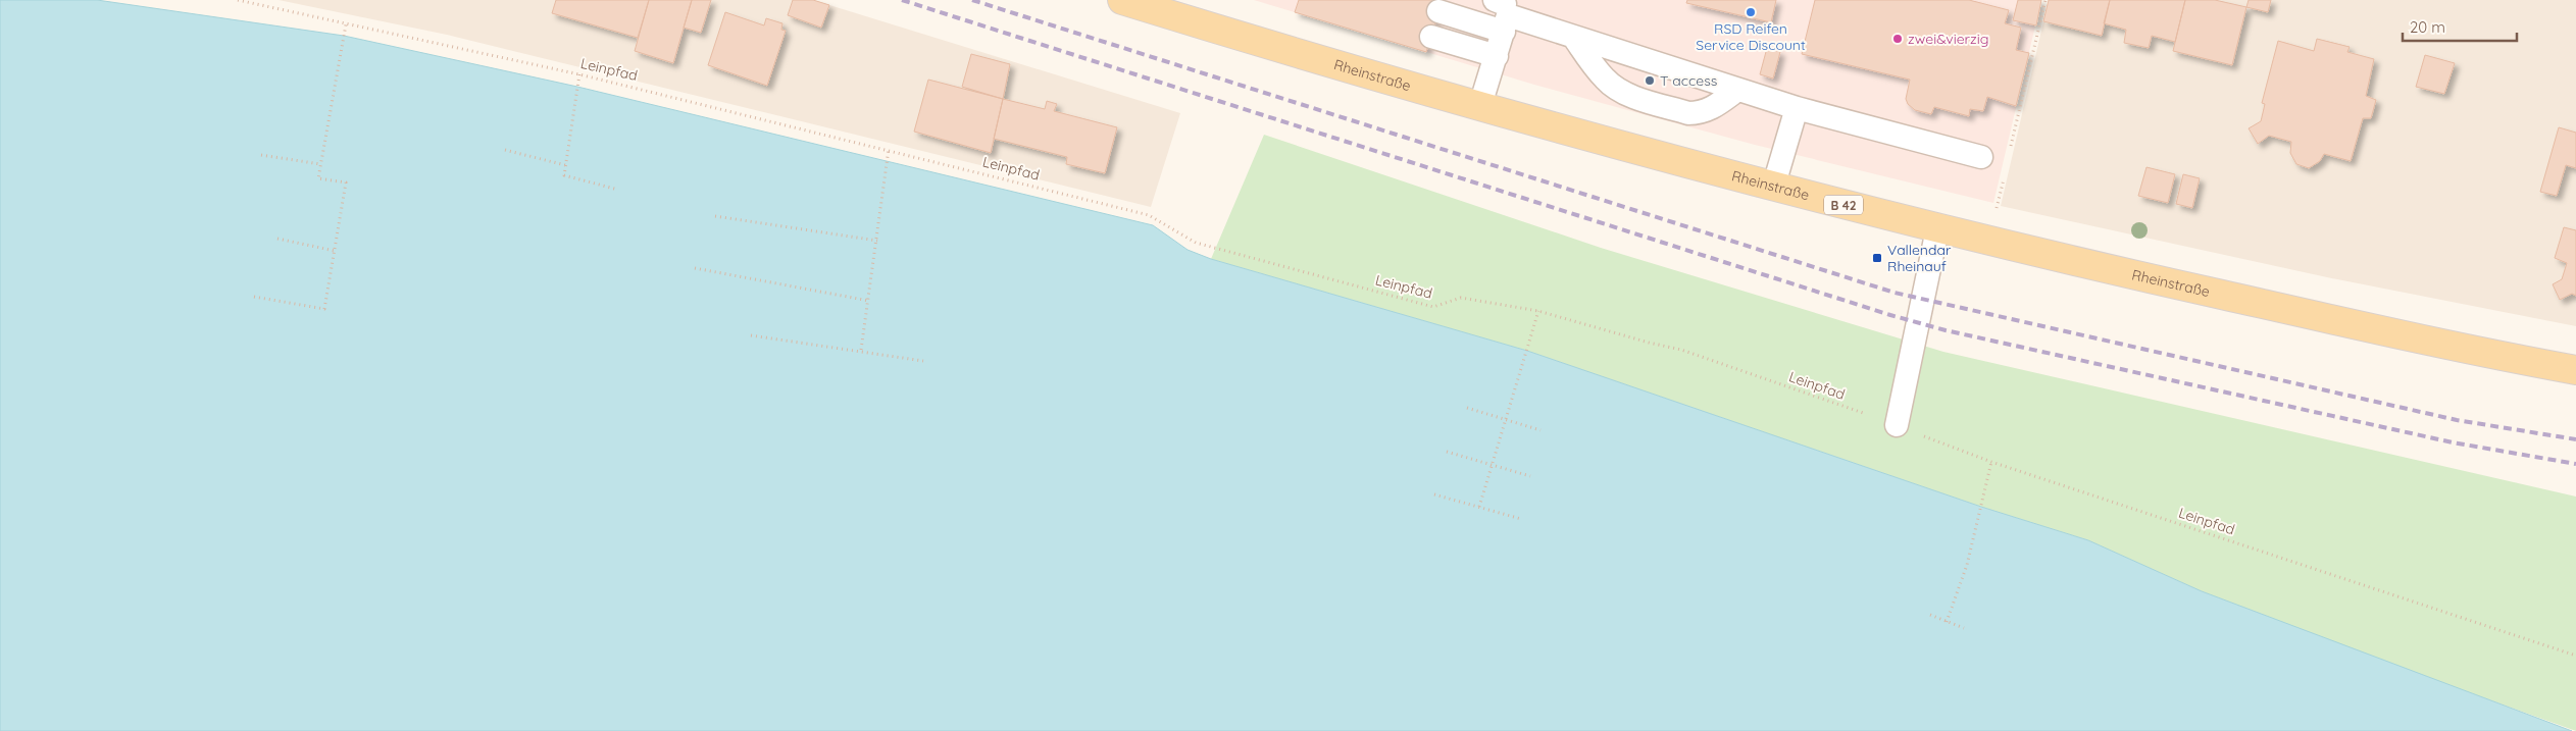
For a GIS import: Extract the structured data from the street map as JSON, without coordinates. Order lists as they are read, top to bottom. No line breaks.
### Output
{"streets":{"main road":["Rheinstraße","B 42"],"path":["Leinpfad"]},"places":{"other":["RSD Reifen Service Discount","zwei&vierzig","T access"],"transit":["Vallendar Rheinauf"]},"scale_bar":"20 m"}
